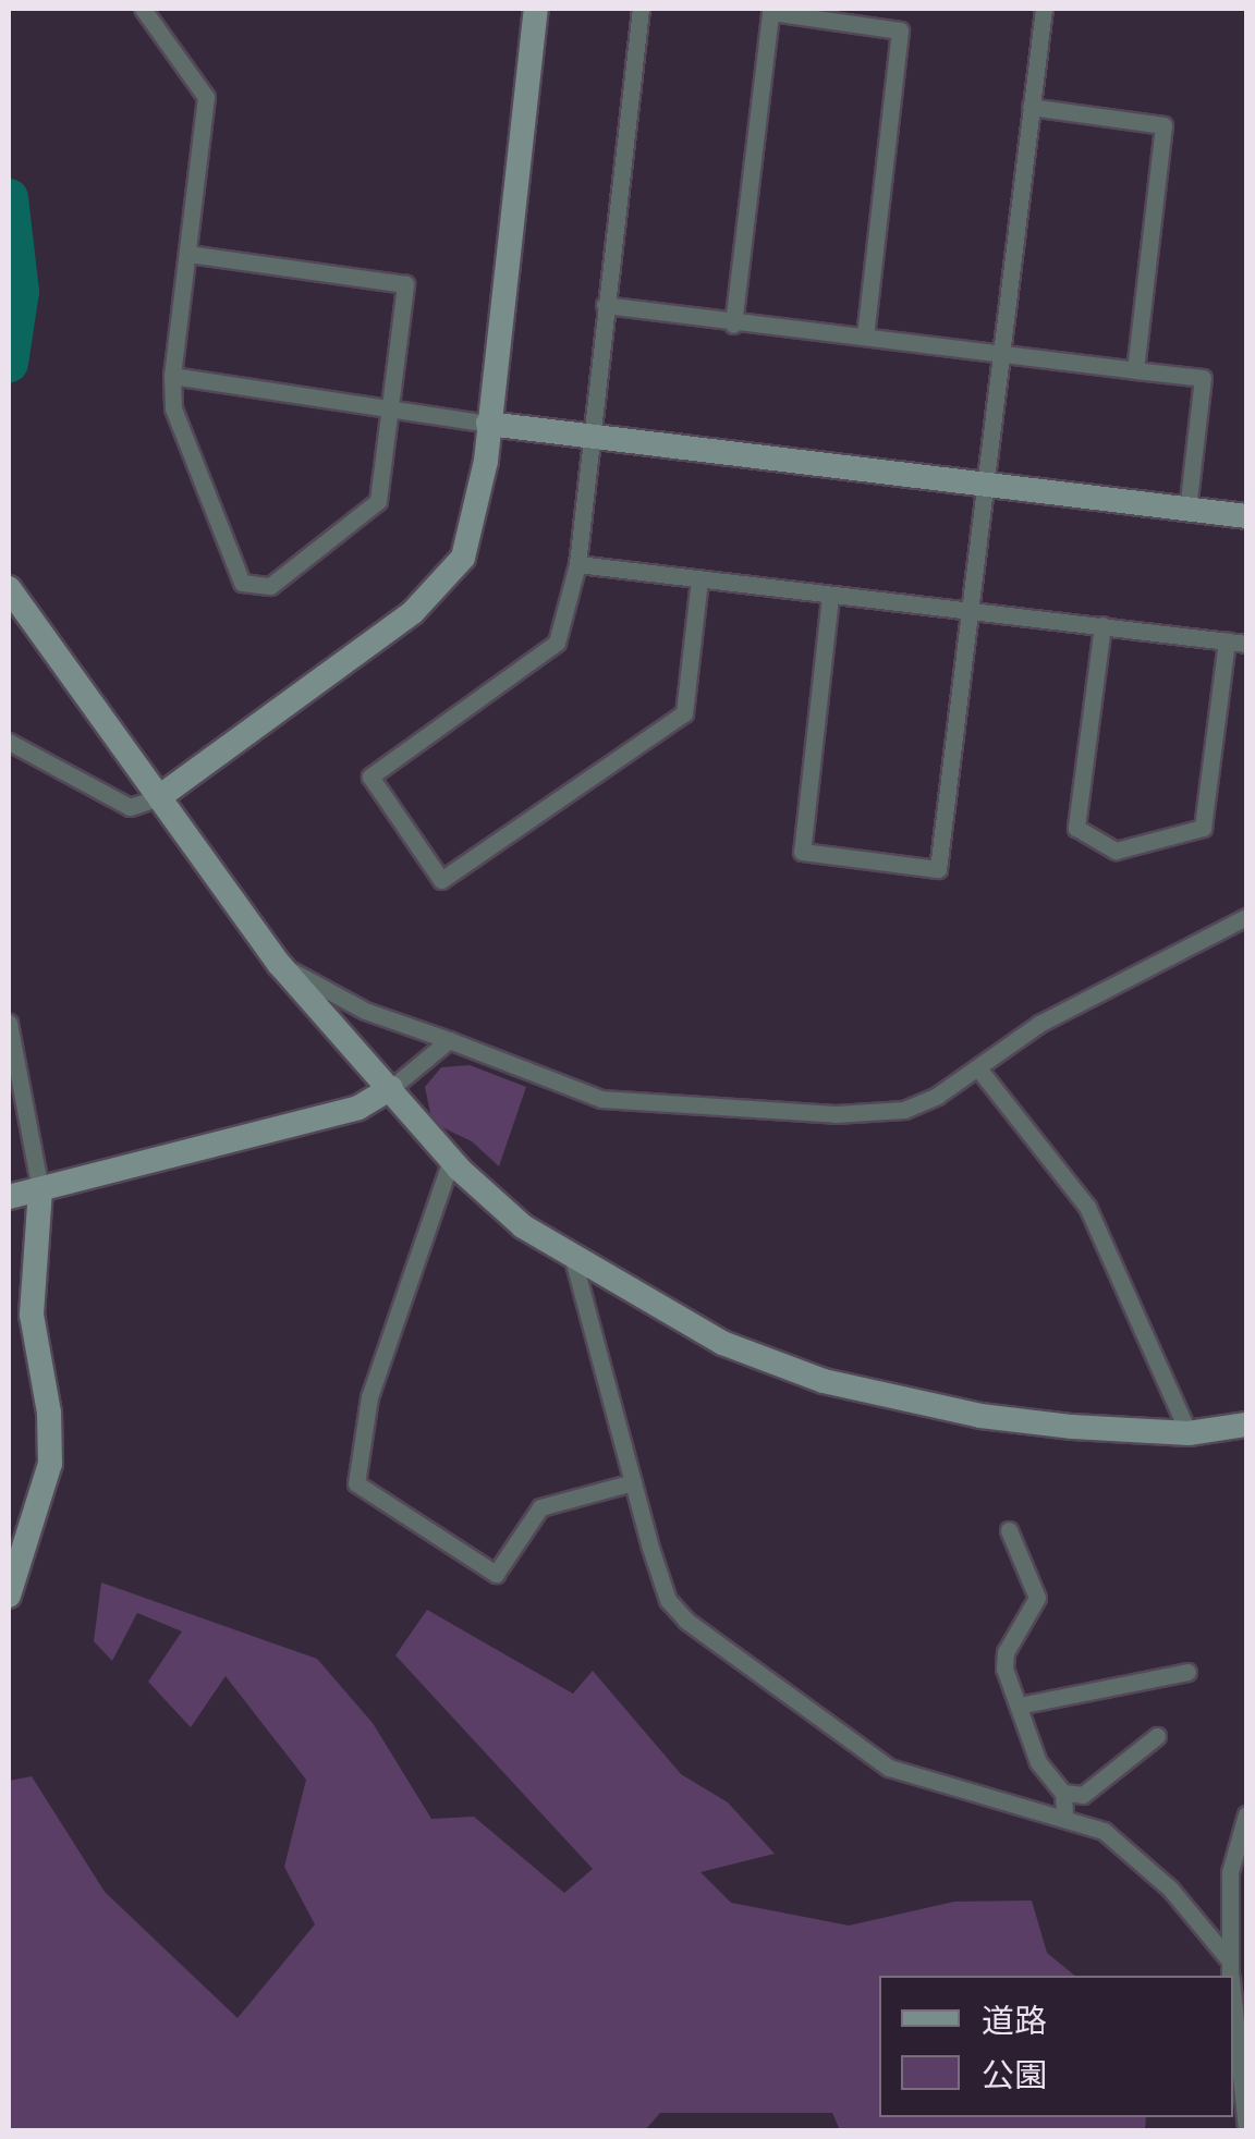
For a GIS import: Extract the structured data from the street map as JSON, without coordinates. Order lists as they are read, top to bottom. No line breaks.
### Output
{"legend":["道路","公園"]}
